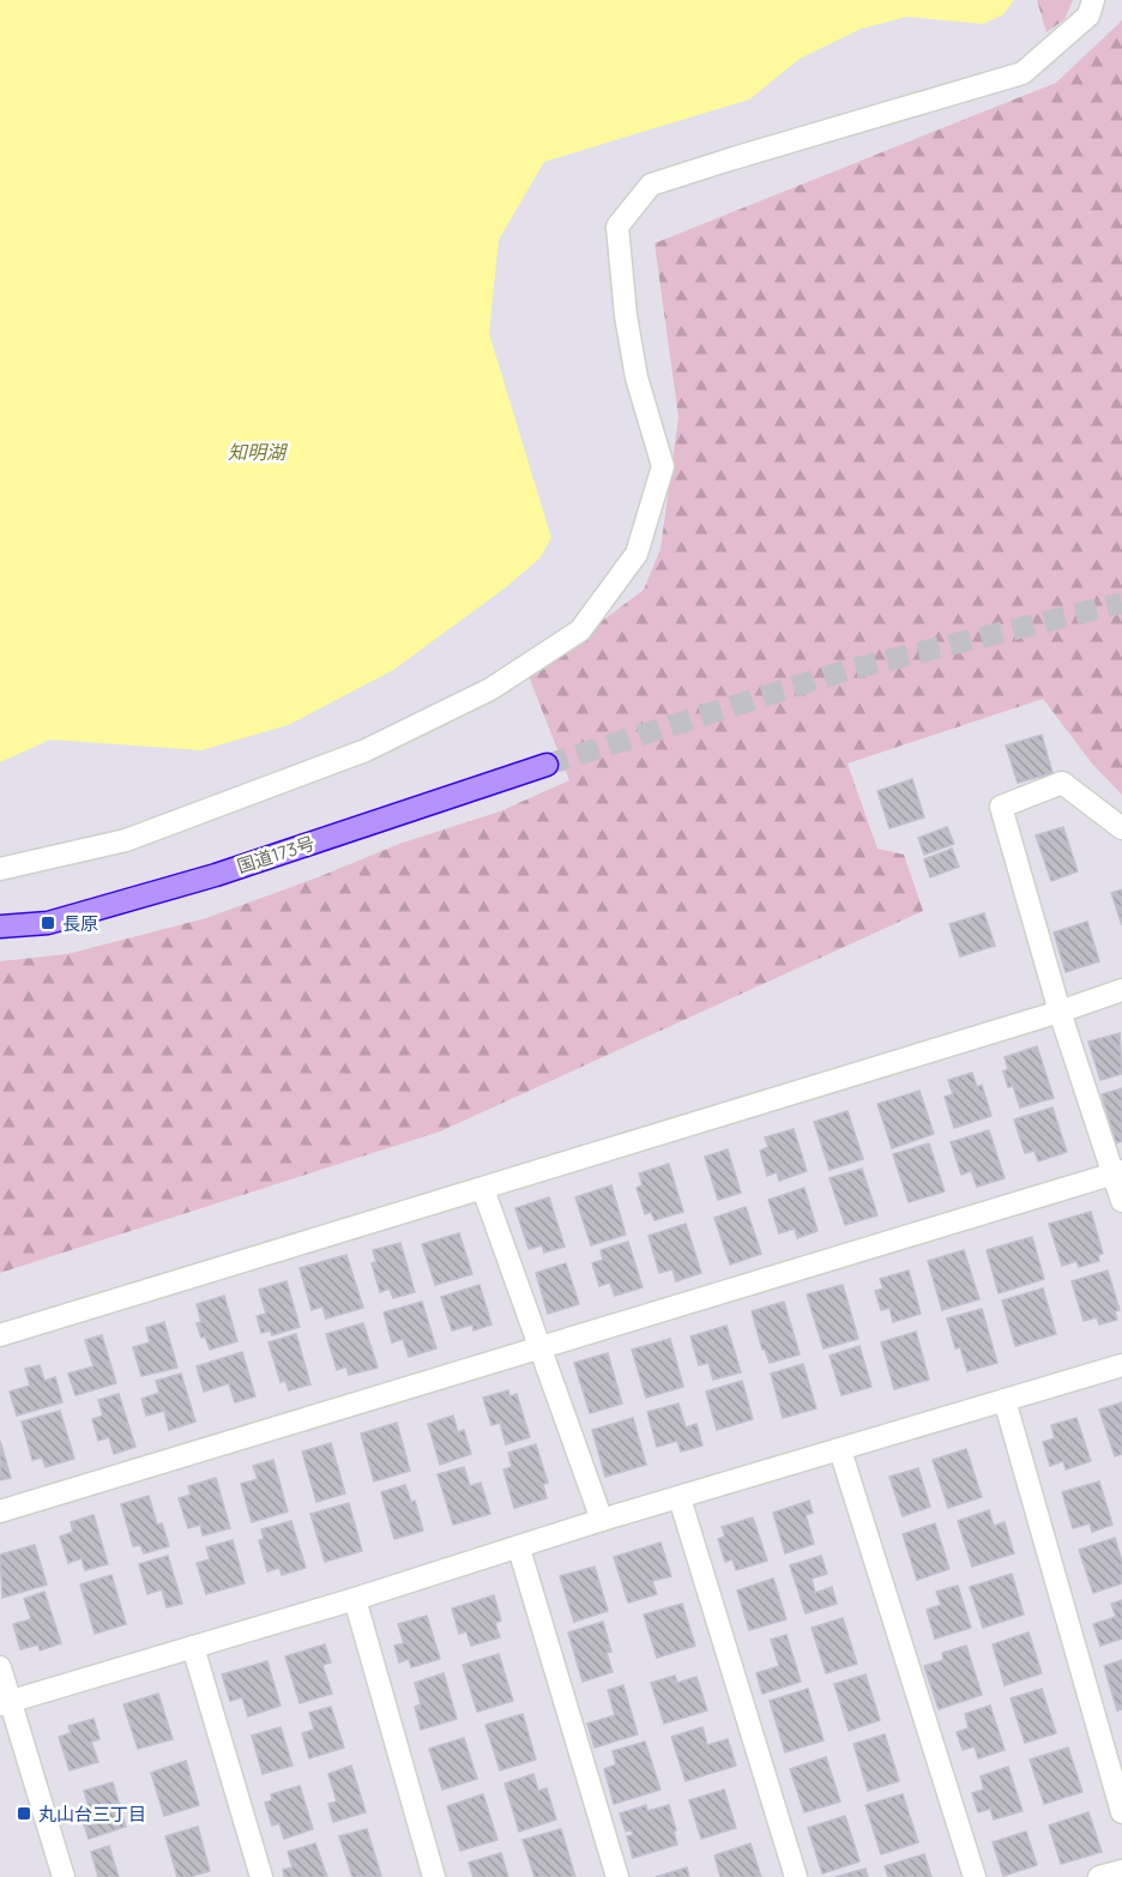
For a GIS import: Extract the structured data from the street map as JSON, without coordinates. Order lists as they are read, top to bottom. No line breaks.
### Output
{"streets":{"highway":["国道173号"]},"water":["知明湖"],"places":{"transit":["長原","丸山台三丁目"]}}
